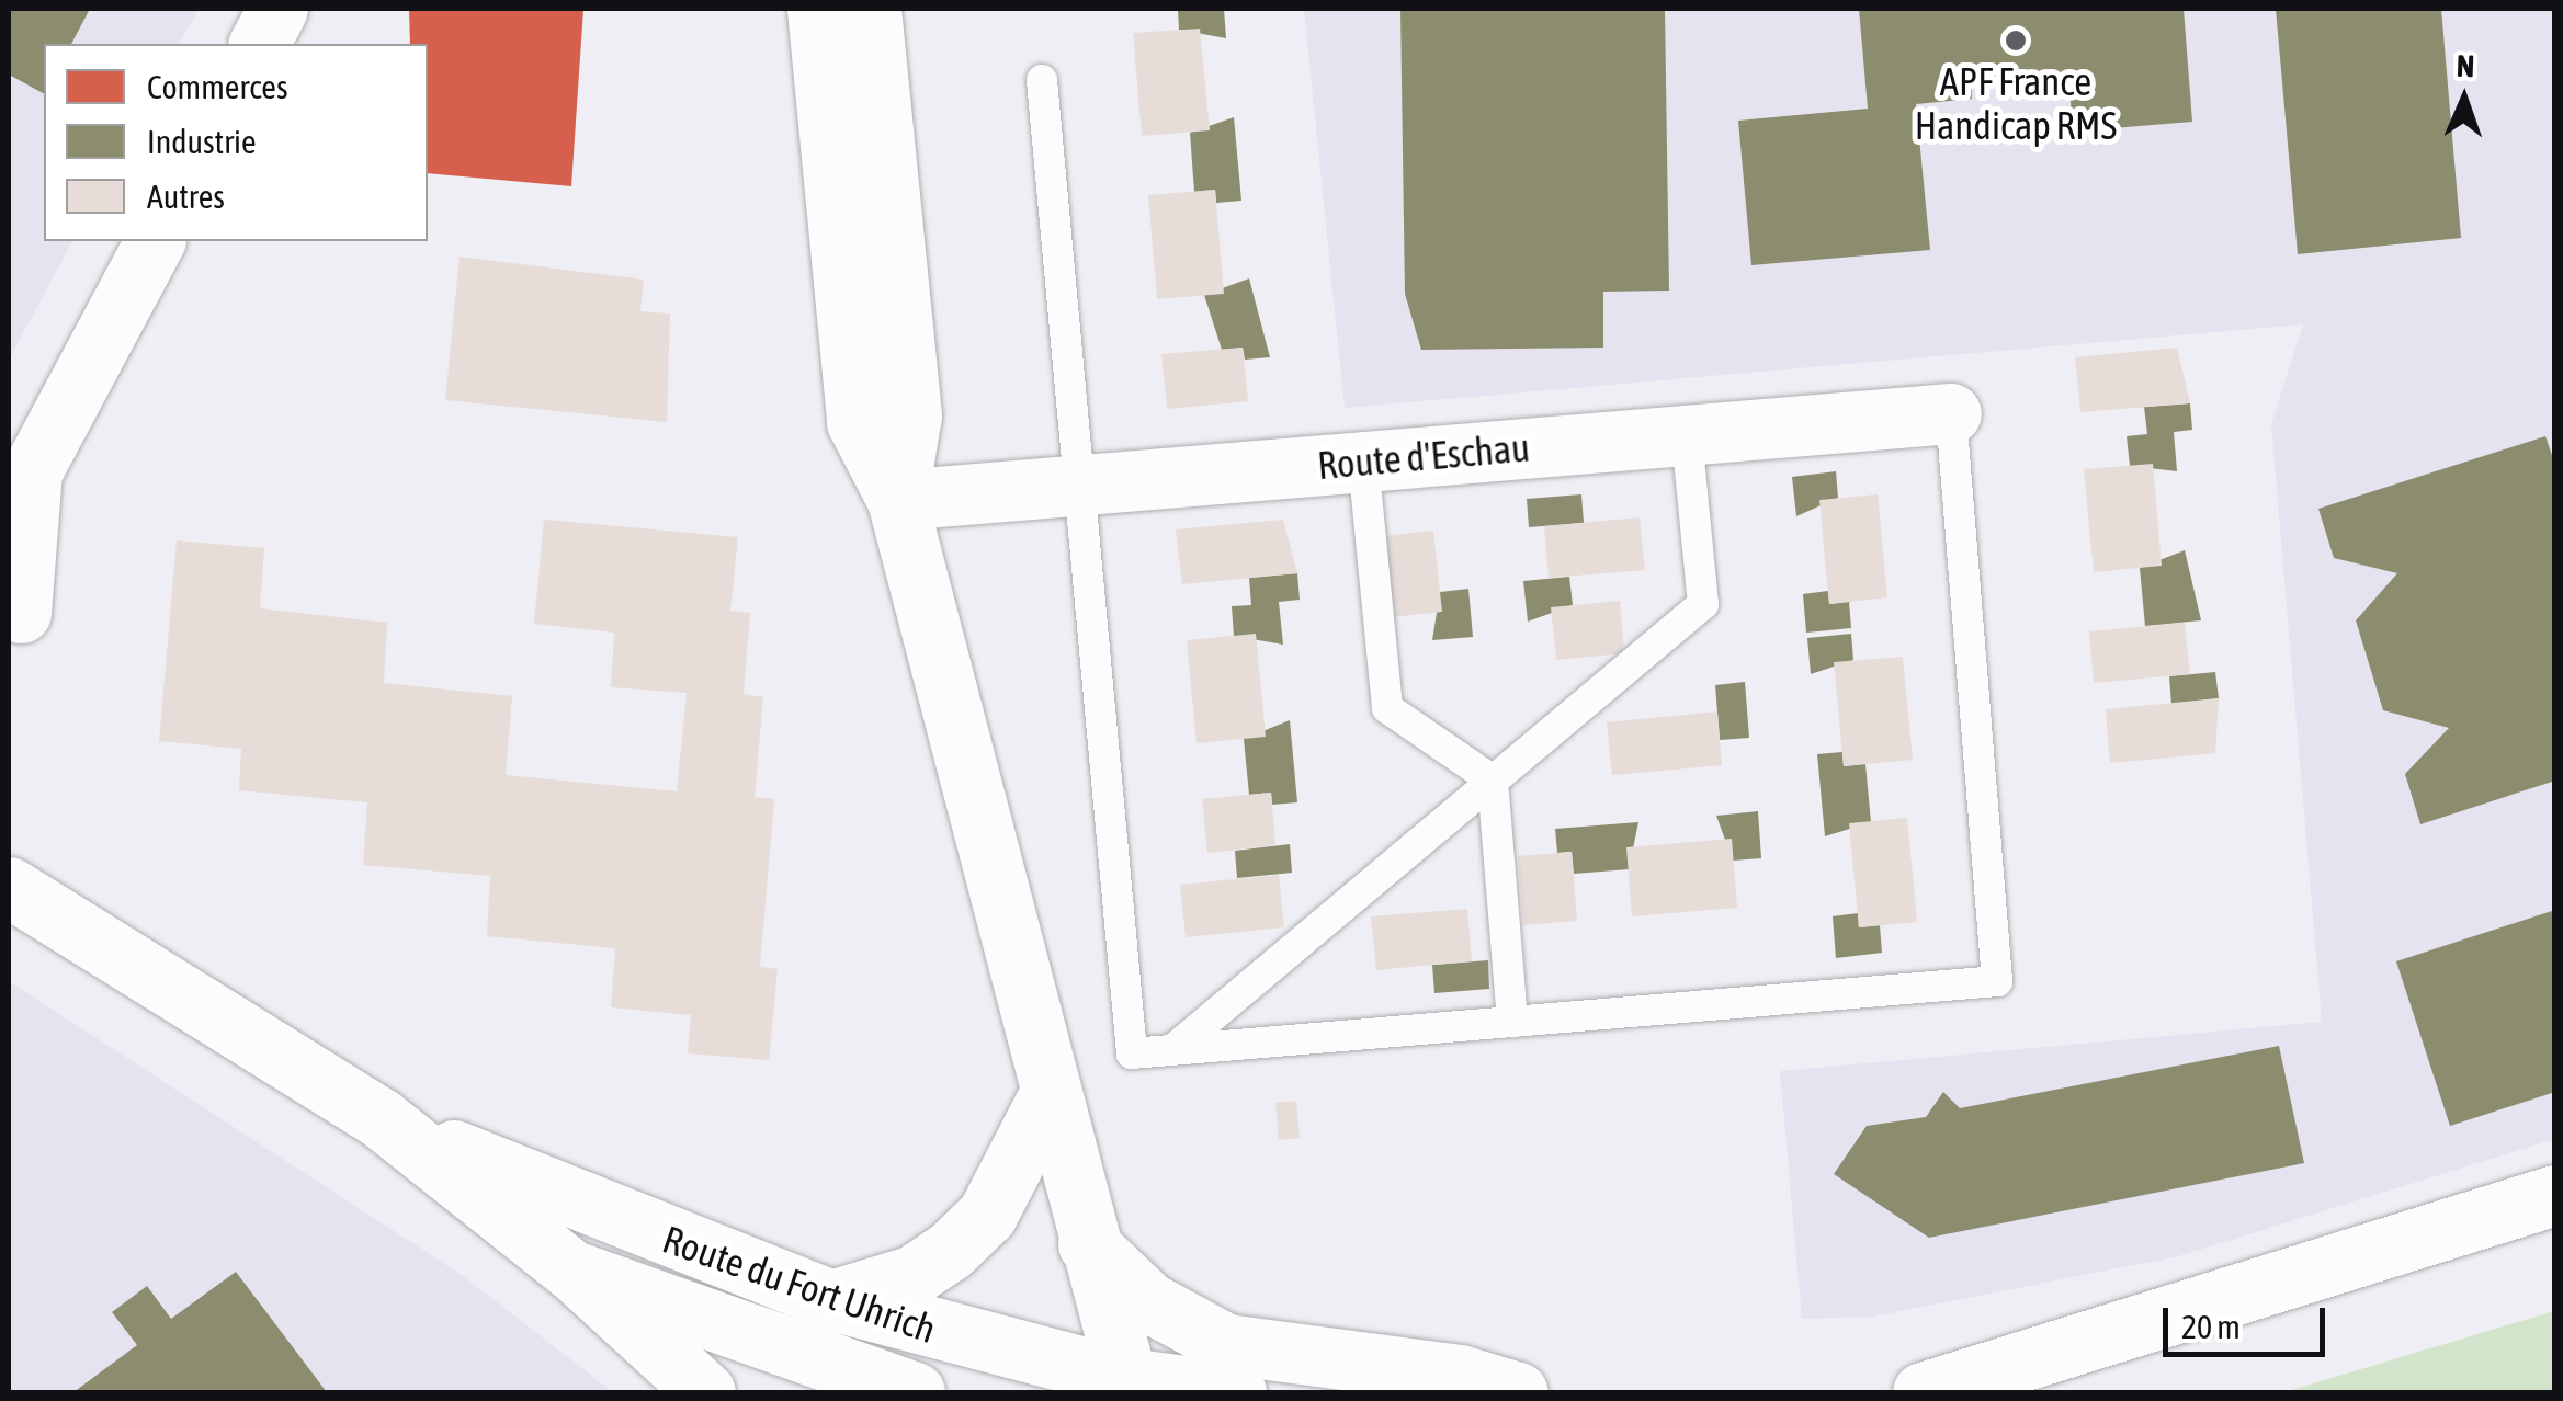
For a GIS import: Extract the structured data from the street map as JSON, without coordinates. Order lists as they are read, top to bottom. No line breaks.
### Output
{"streets":{"street":["Route d'Eschau","Route du Fort Uhrich"]},"places":["APF France Handicap RMS"],"legend":["Commerces","Industrie","Autres"],"scale_bar":"20 m","north":"top"}
